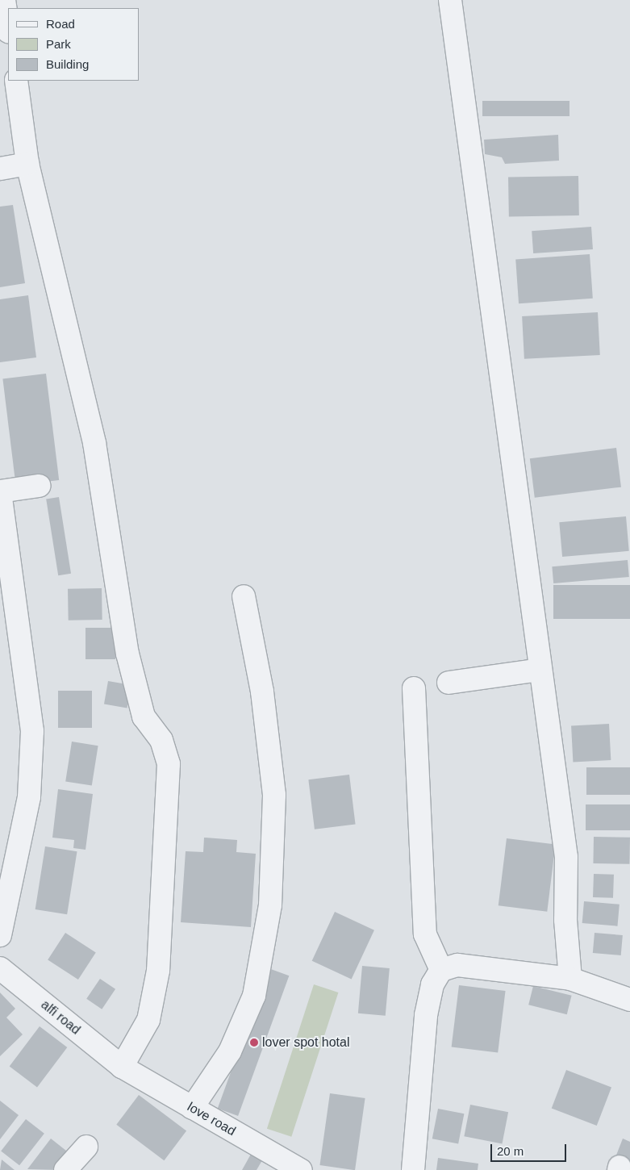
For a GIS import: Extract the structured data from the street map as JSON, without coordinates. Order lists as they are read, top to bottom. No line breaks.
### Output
{"streets":{"street":["alfi road","love road"]},"crossings":[["alfi road","love road"]],"places":["lover spot hotal"],"legend":["Road","Park","Building"],"scale_bar":"20 m"}
